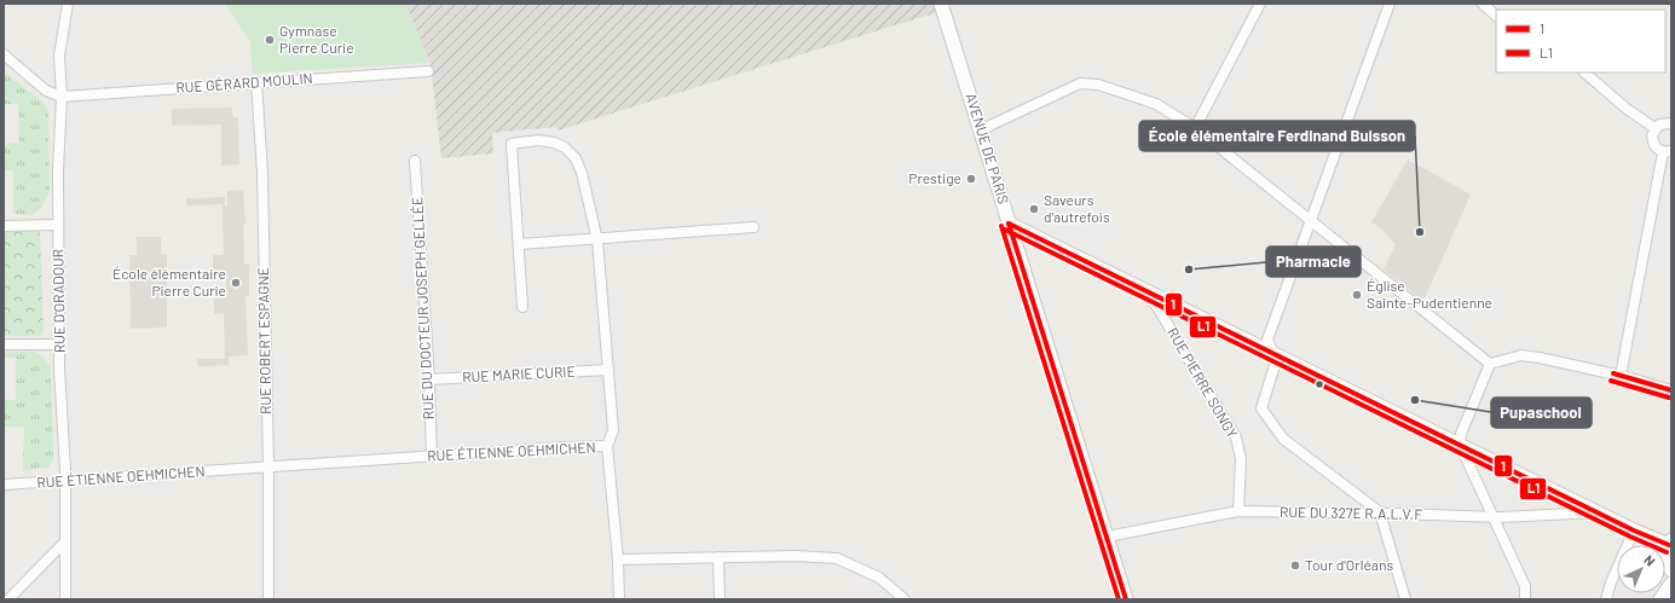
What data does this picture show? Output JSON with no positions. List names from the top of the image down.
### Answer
{
  "streets": {
    "main road": ["AVENUE DE PARIS"],
    "street": [
      "RUE GÉRARD MOULIN",
      "RUE D'ORADOUR",
      "RUE DU DOCTEUR JOSEPH GELLÉE",
      "RUE ROBERT ESPAGNE",
      "RUE MARIE CURIE",
      "RUE PIERRE SONGY",
      "RUE ÉTIENNE OEHMICHEN",
      "RUE DU 327E R.A.L.V.F"
    ]
  },
  "crossings": [
    ["RUE GÉRARD MOULIN", "RUE D'ORADOUR"],
    ["RUE GÉRARD MOULIN", "RUE ROBERT ESPAGNE"],
    ["AVENUE DE PARIS", "RUE DU 327E R.A.L.V.F"],
    ["RUE D'ORADOUR", "RUE ÉTIENNE OEHMICHEN"],
    ["RUE DU DOCTEUR JOSEPH GELLÉE", "RUE MARIE CURIE"],
    ["RUE DU DOCTEUR JOSEPH GELLÉE", "RUE ÉTIENNE OEHMICHEN"],
    ["RUE ROBERT ESPAGNE", "RUE ÉTIENNE OEHMICHEN"],
    ["RUE PIERRE SONGY", "RUE DU 327E R.A.L.V.F"]
  ],
  "places": [
    "Gymnase Pierre Curie",
    "Prestige",
    "Saveurs d'autrefois",
    "École élémentaire Ferdinand Buisson",
    "Pharmacie",
    "École élémentaire Pierre Curie",
    "Église Sainte-Pudentienne",
    "Pupaschool",
    "Tour d'Orléans"
  ],
  "lines": ["transit line 1", "transit line L1"],
  "legend": ["1", "L1"],
  "north": "top right"
}
